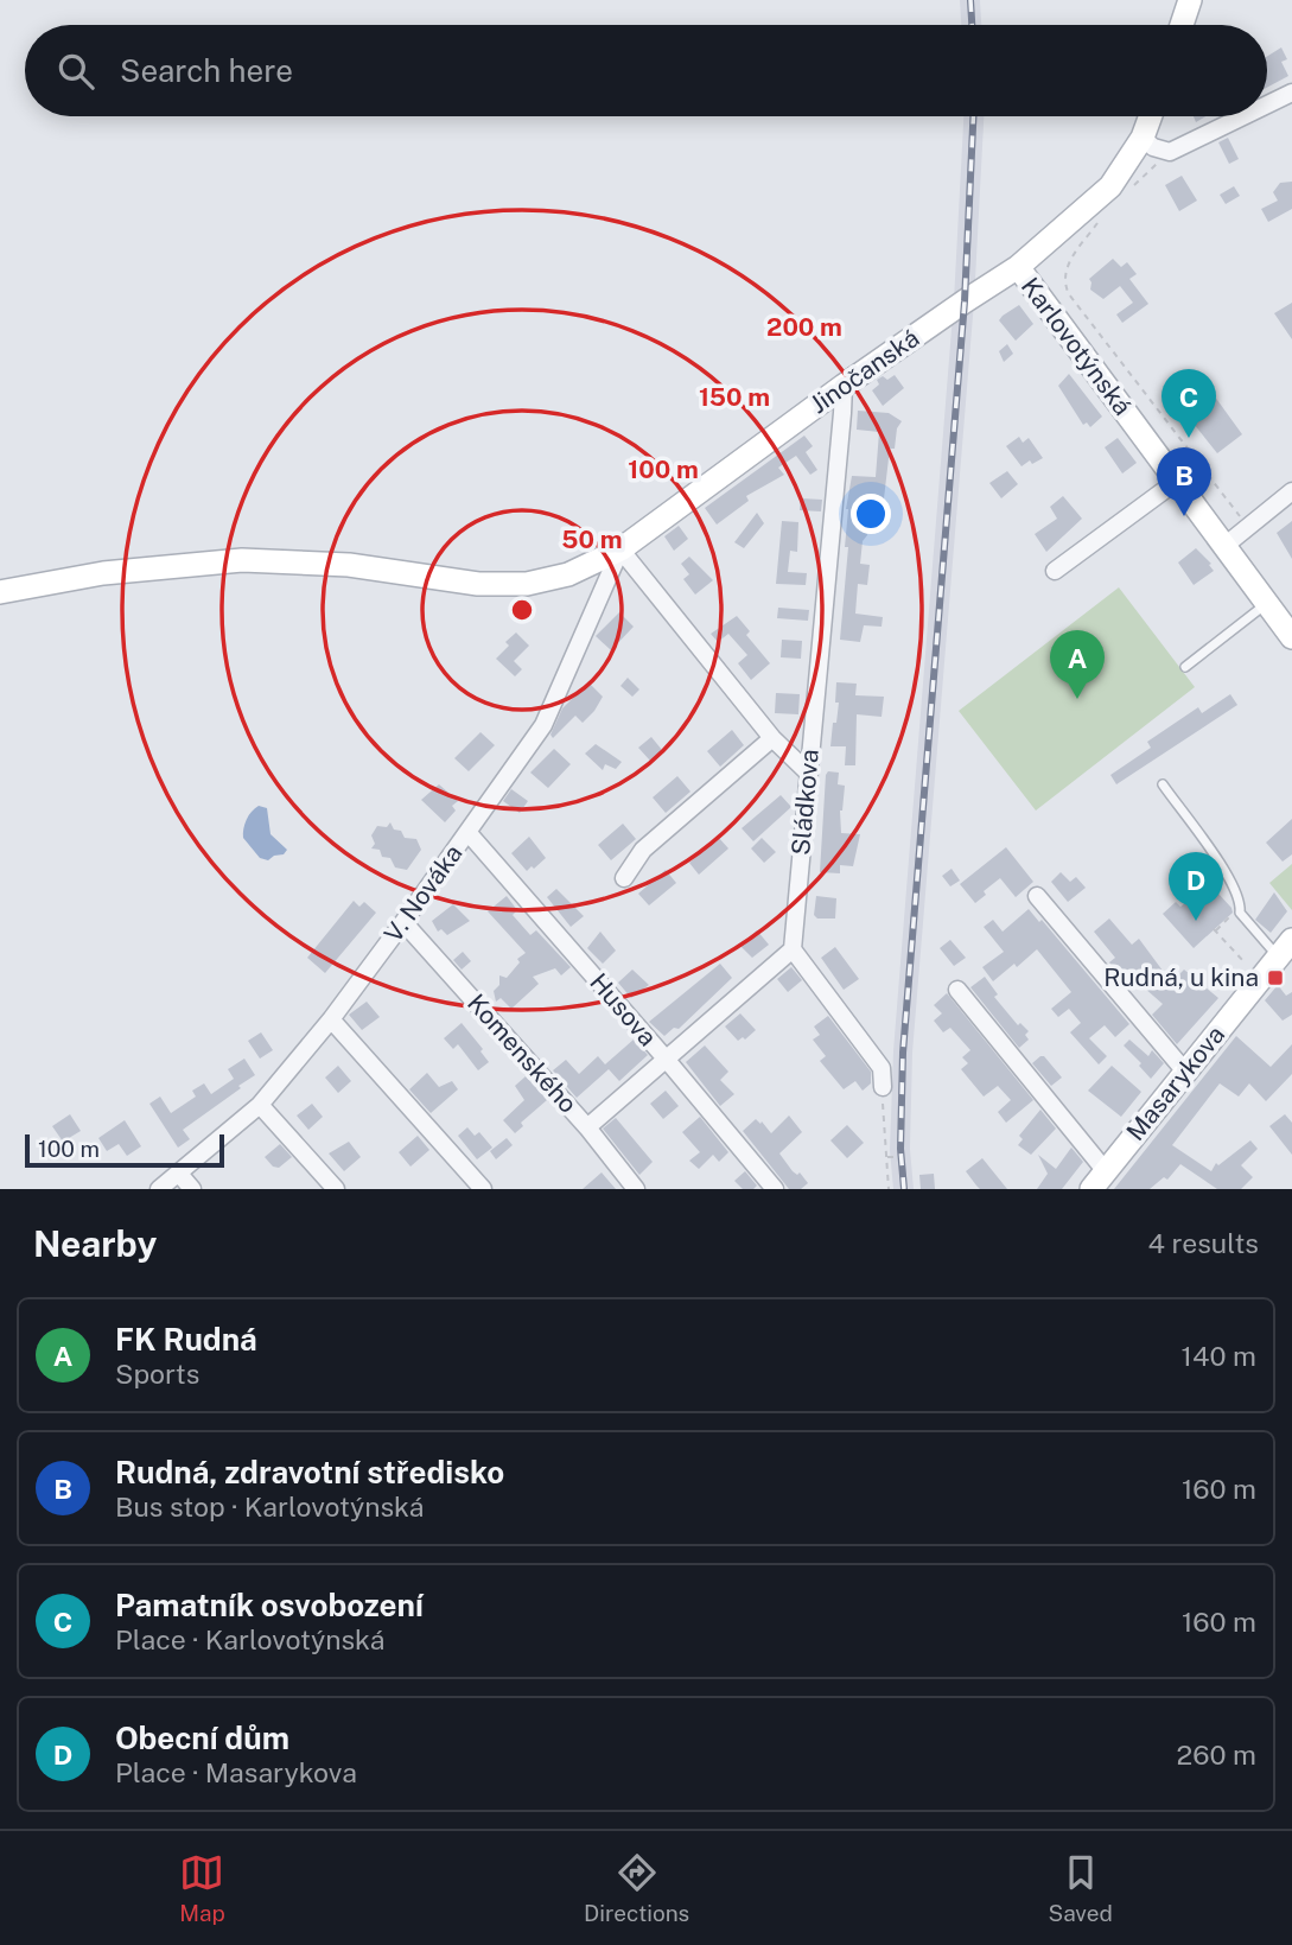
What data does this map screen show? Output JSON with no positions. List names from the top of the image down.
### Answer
{
  "streets": {
    "street": [
      "Karlovotýnská",
      "Jinočanská",
      "Sládkova",
      "V. Nováka",
      "Husova",
      "Komenského",
      "Masarykova"
    ]
  },
  "crossings": [
    ["Karlovotýnská", "Jinočanská"],
    ["Jinočanská", "Sládkova"],
    ["Jinočanská", "V. Nováka"],
    ["V. Nováka", "Husova"],
    ["V. Nováka", "Komenského"]
  ],
  "places": {
    "transit": ["Rudná, u kina"]
  },
  "scale_bar": "100 m",
  "page": {
    "search": "Search here",
    "pins": [
      "C",
      "B",
      "A",
      "D"
    ],
    "scale": "100 m",
    "heading": ["Nearby", "4 results"],
    "list": [
      {
        "mark": "A",
        "name": "FK Rudná",
        "note": "Sports",
        "value": "140 m"
      },
      {
        "mark": "B",
        "name": "Rudná, zdravotní středisko",
        "note": "Bus stop · Karlovotýnská",
        "value": "160 m"
      },
      {
        "mark": "C",
        "name": "Pamatník osvobození",
        "note": "Place · Karlovotýnská",
        "value": "160 m"
      },
      {
        "mark": "D",
        "name": "Obecní dům",
        "note": "Place · Masarykova",
        "value": "260 m"
      }
    ],
    "nav": ["Map", "Directions", "Saved"]
  },
  "rings": [
    "200 m",
    "150 m",
    "100 m",
    "50 m"
  ]
}
